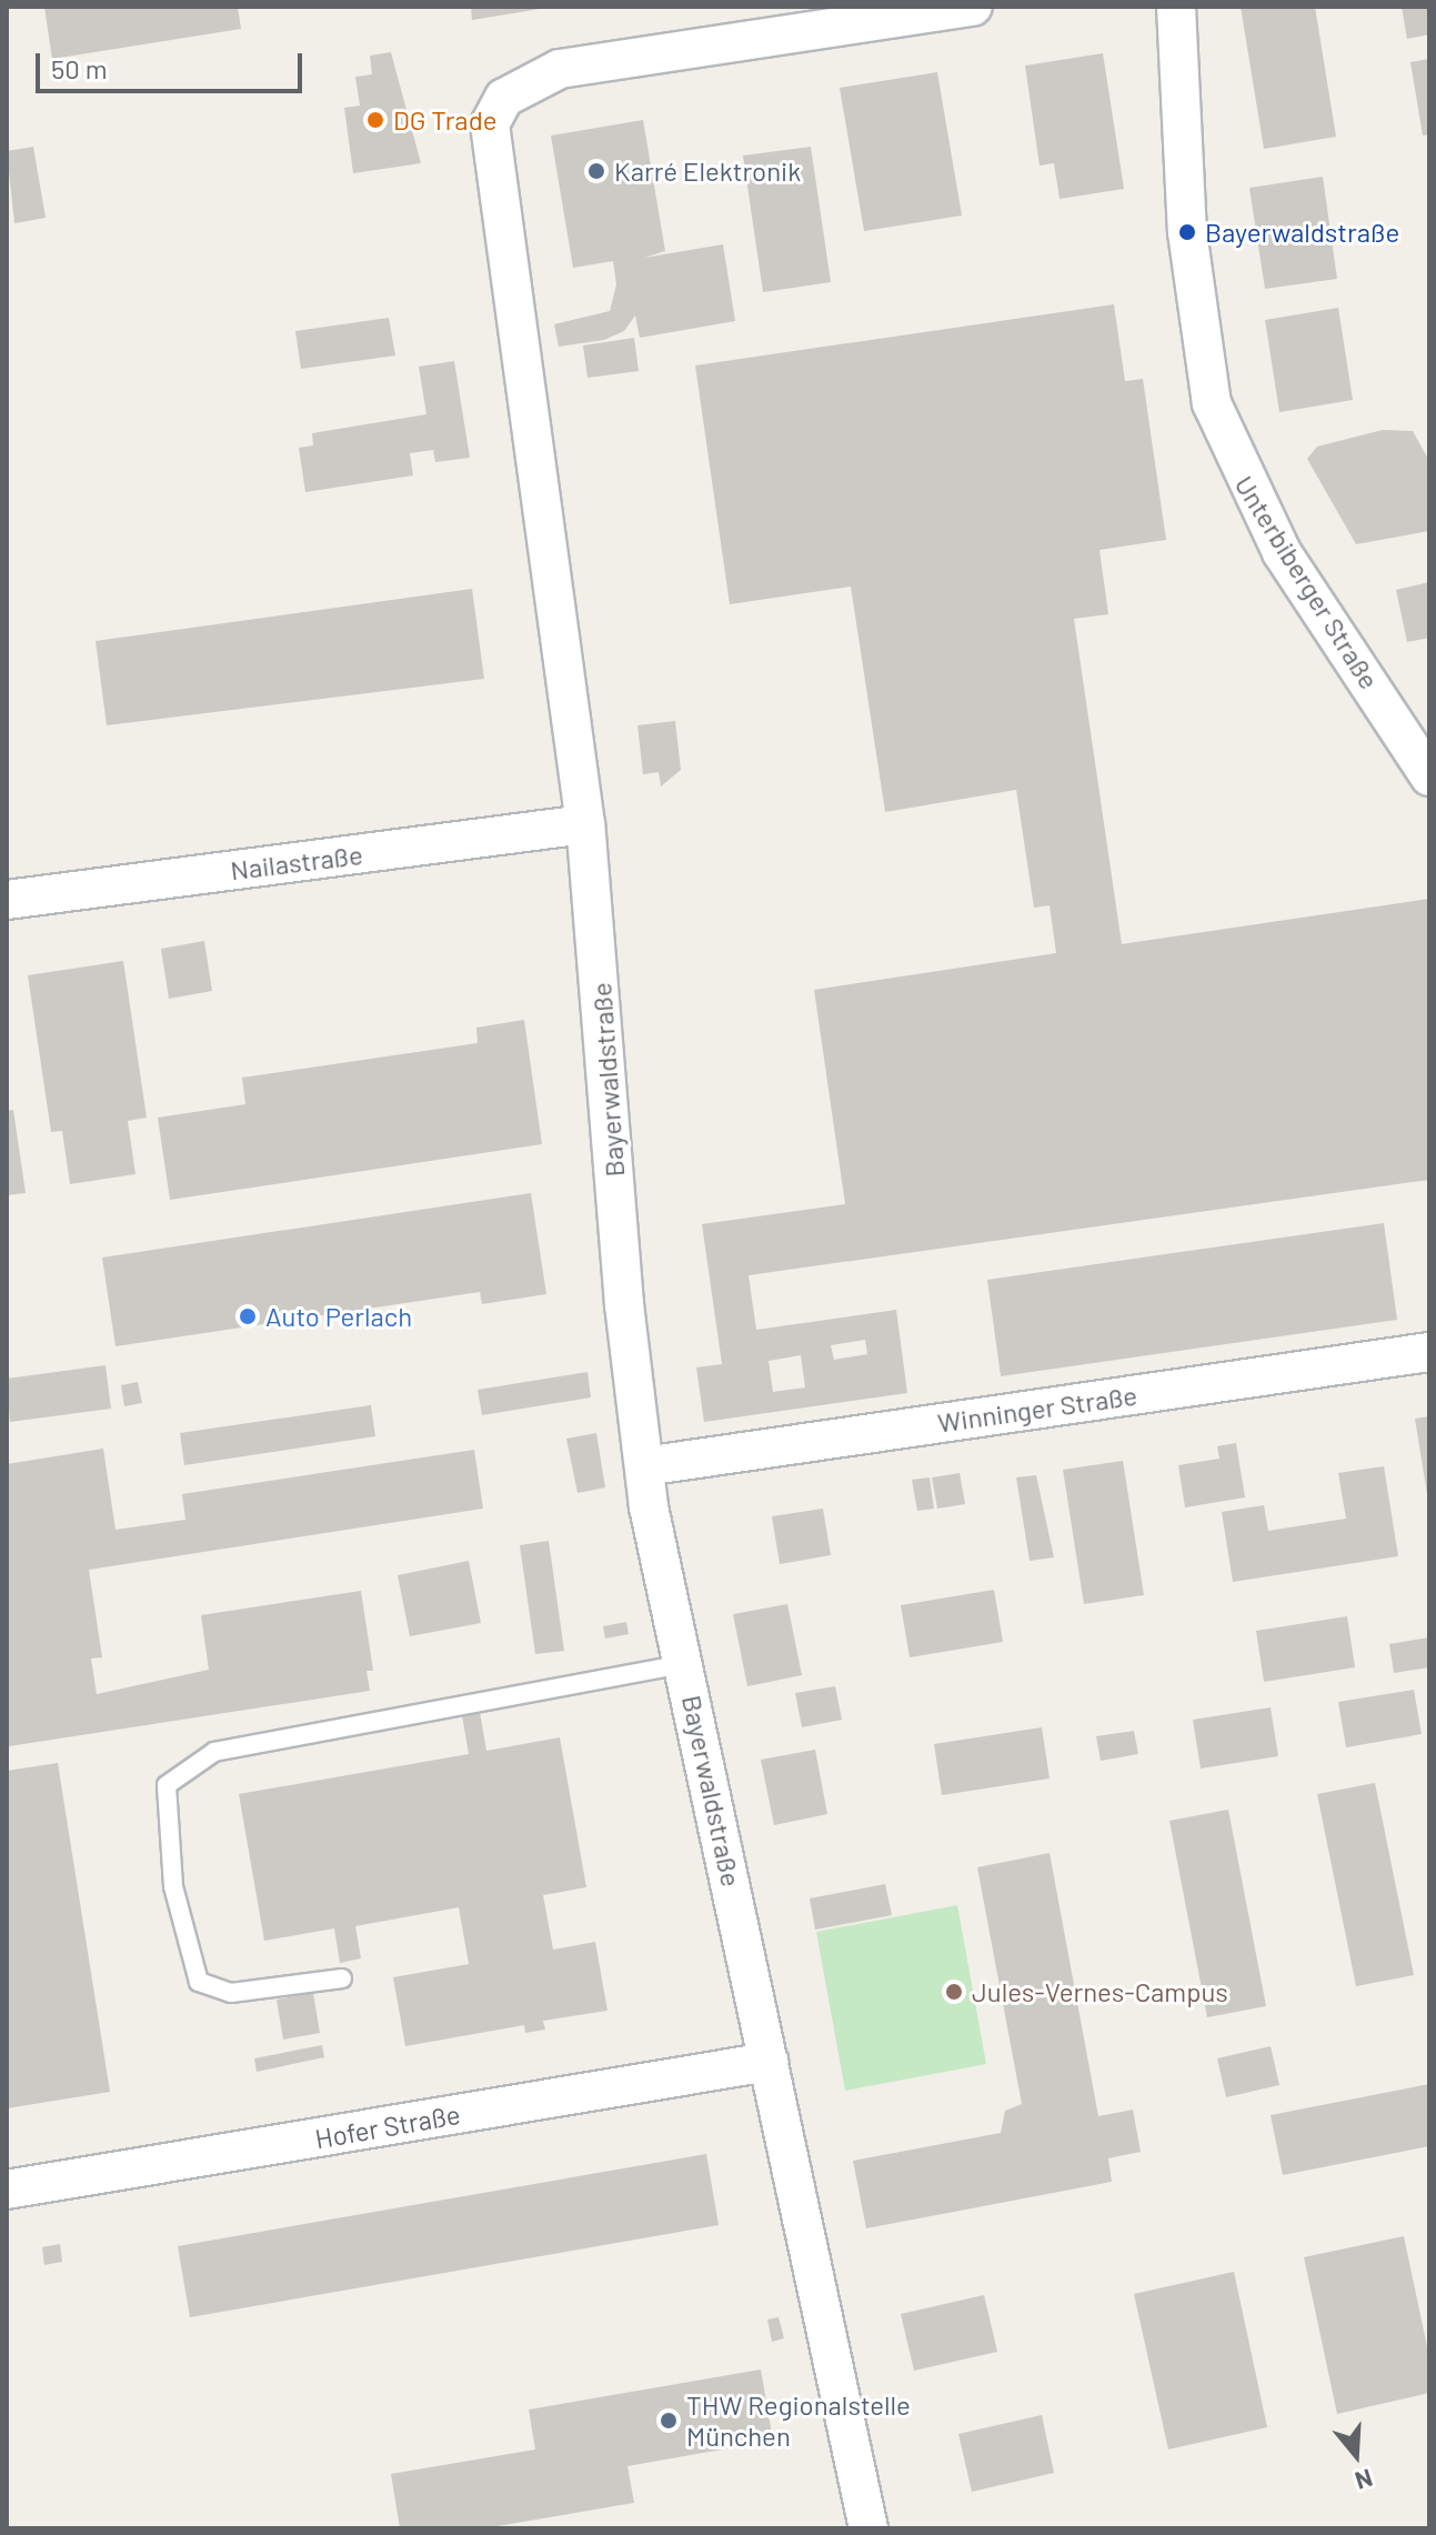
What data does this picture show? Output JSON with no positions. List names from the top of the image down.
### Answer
{
  "streets": {
    "street": [
      "Unterbiberger Straße",
      "Nailastraße",
      "Bayerwaldstraße",
      "Winninger Straße",
      "Hofer Straße"
    ]
  },
  "crossings": [
    ["Nailastraße", "Bayerwaldstraße"],
    ["Bayerwaldstraße", "Winninger Straße"],
    ["Bayerwaldstraße", "Hofer Straße"]
  ],
  "places": [
    "DG Trade",
    "Karré Elektronik",
    "Bayerwaldstraße",
    "Auto Perlach",
    "Jules-Vernes-Campus",
    "THW Regionalstelle München"
  ],
  "scale_bar": "50 m",
  "north": "bottom"
}
